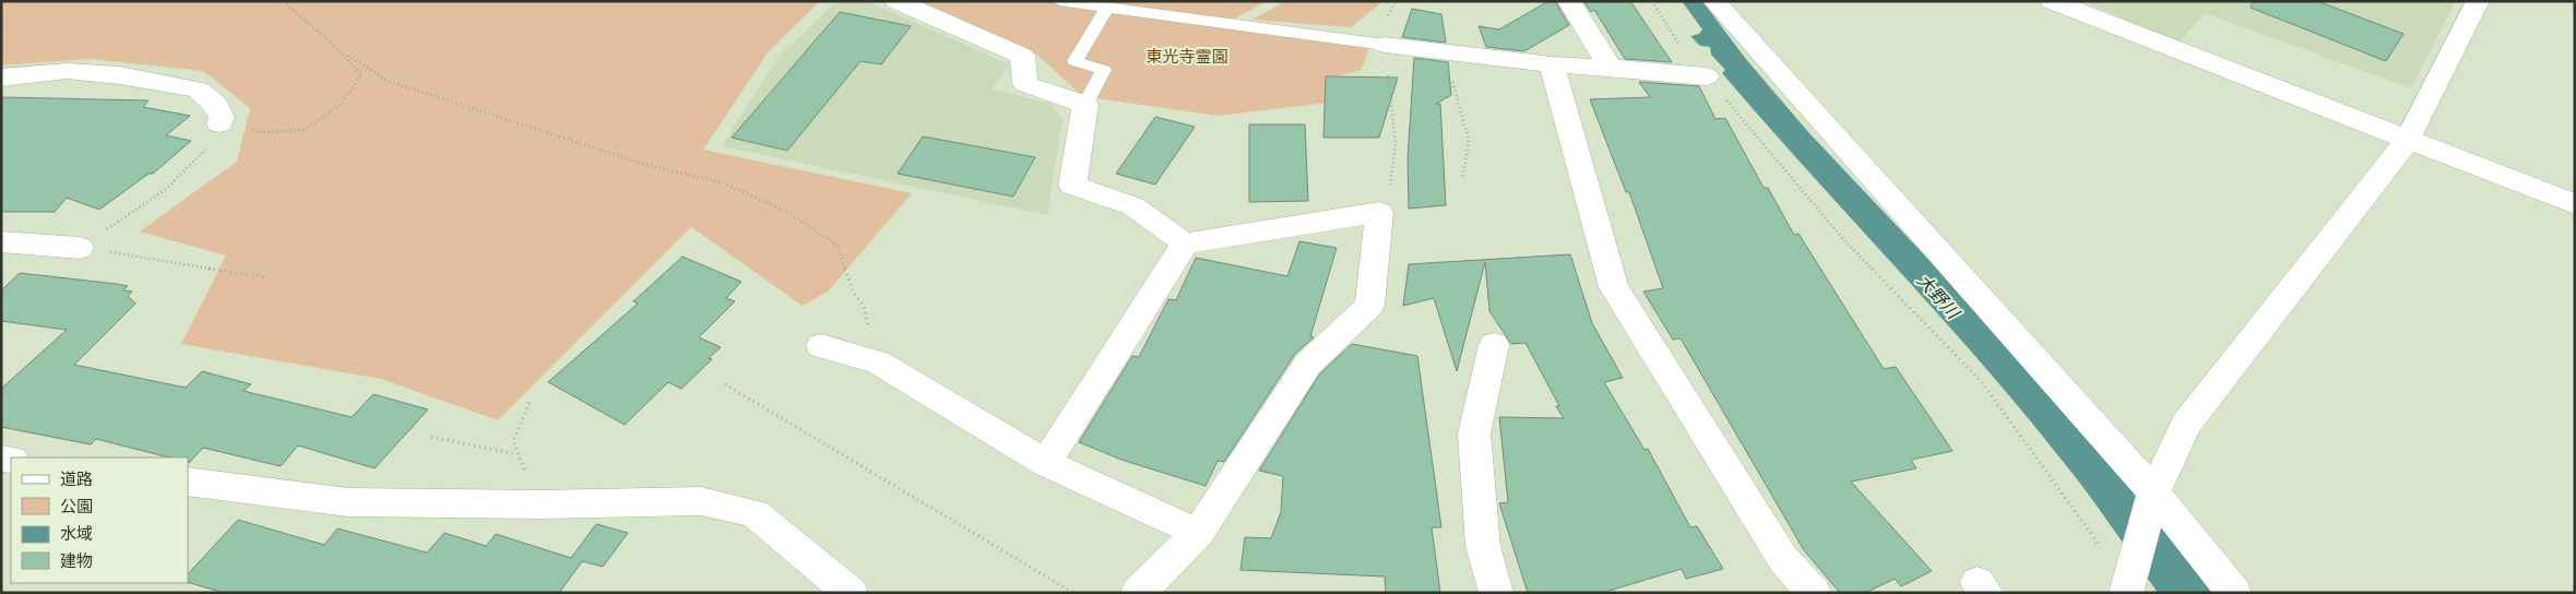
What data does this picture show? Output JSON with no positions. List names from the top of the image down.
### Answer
{
  "water": ["大野川"],
  "parks": ["東光寺霊園"],
  "legend": [
    "道路",
    "公園",
    "水域",
    "建物"
  ]
}
